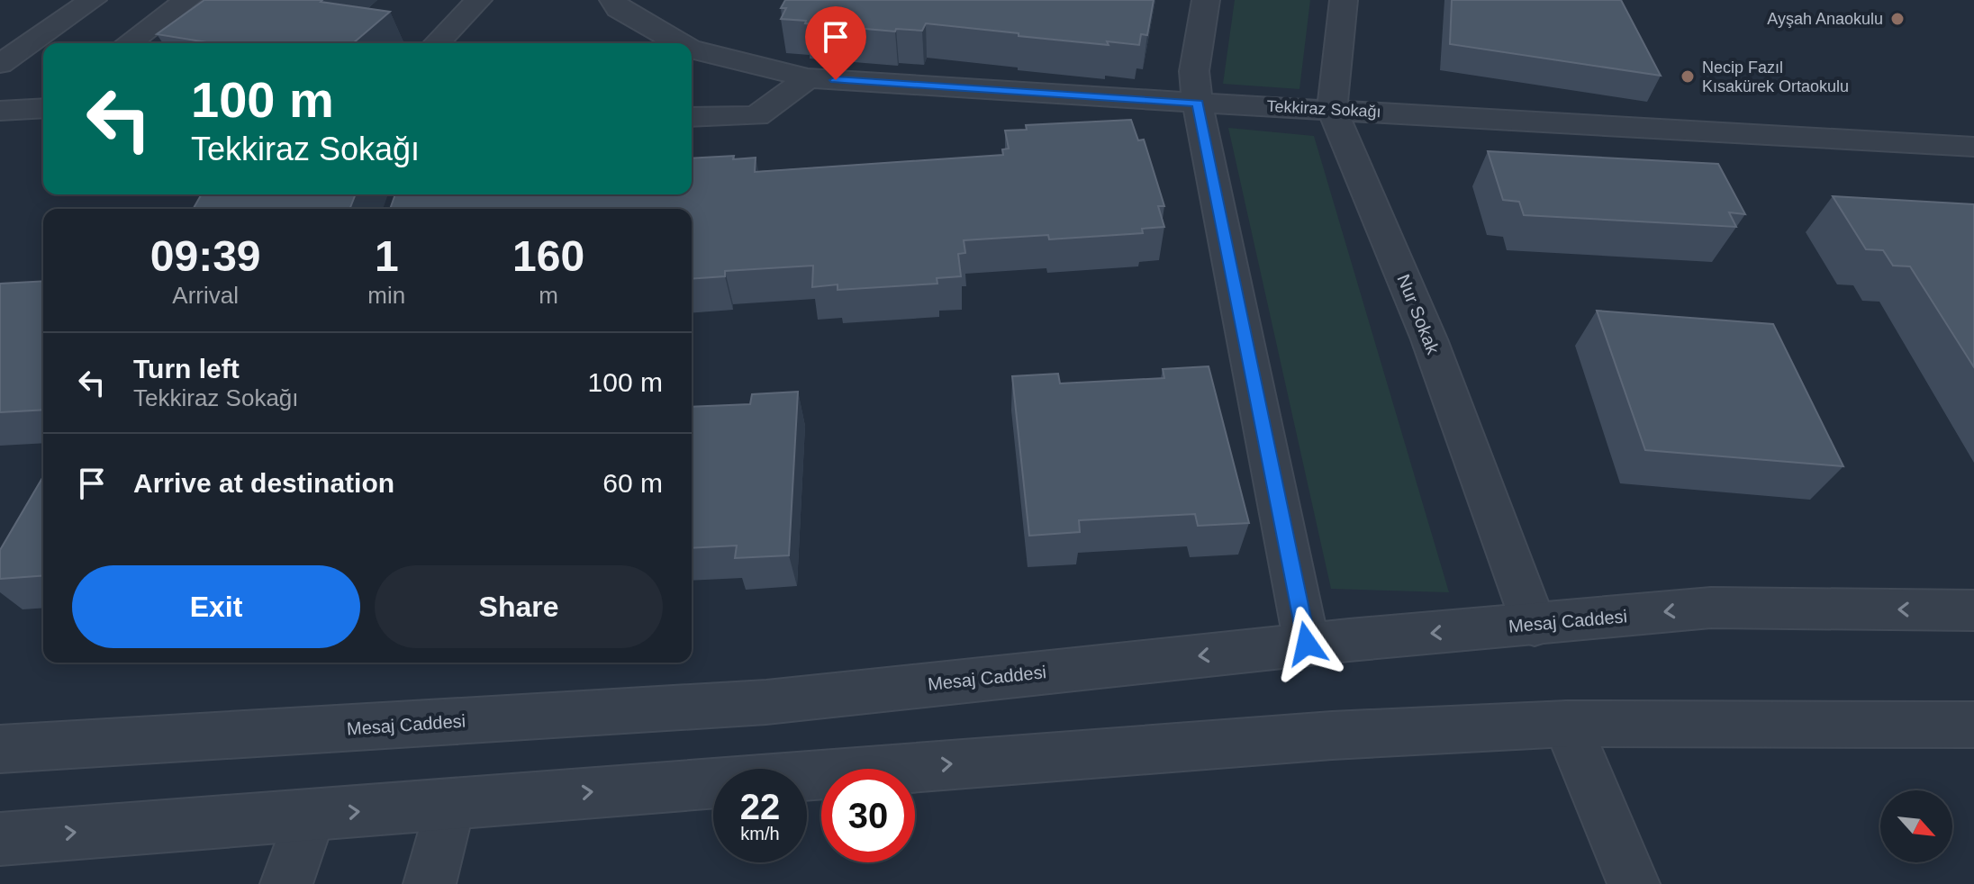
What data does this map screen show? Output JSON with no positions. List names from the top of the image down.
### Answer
{
  "streets": {
    "street": ["Tekkiraz Sokağı", "Nur Sokak", "Mesaj Caddesi"]
  },
  "crossings": [
    ["Tekkiraz Sokağı", "Nur Sokak"],
    ["Nur Sokak", "Mesaj Caddesi"]
  ],
  "places": ["Ayşah Anaokulu", "Necip Fazıl Kısakürek Ortaokulu"],
  "north": "bottom right",
  "page": {
    "turn": ["100 m", "Tekkiraz Sokağı"],
    "eta": [
      "09:39",
      "Arrival",
      "1",
      "min",
      "160",
      "m"
    ],
    "list": [
      {
        "name": "Turn left",
        "note": "Tekkiraz Sokağı",
        "value": "100 m"
      },
      {
        "name": "Arrive at destination",
        "value": "60 m"
      }
    ],
    "buttons": ["Exit", "Share"],
    "speed": "22 km/h",
    "limit": "30"
  }
}
